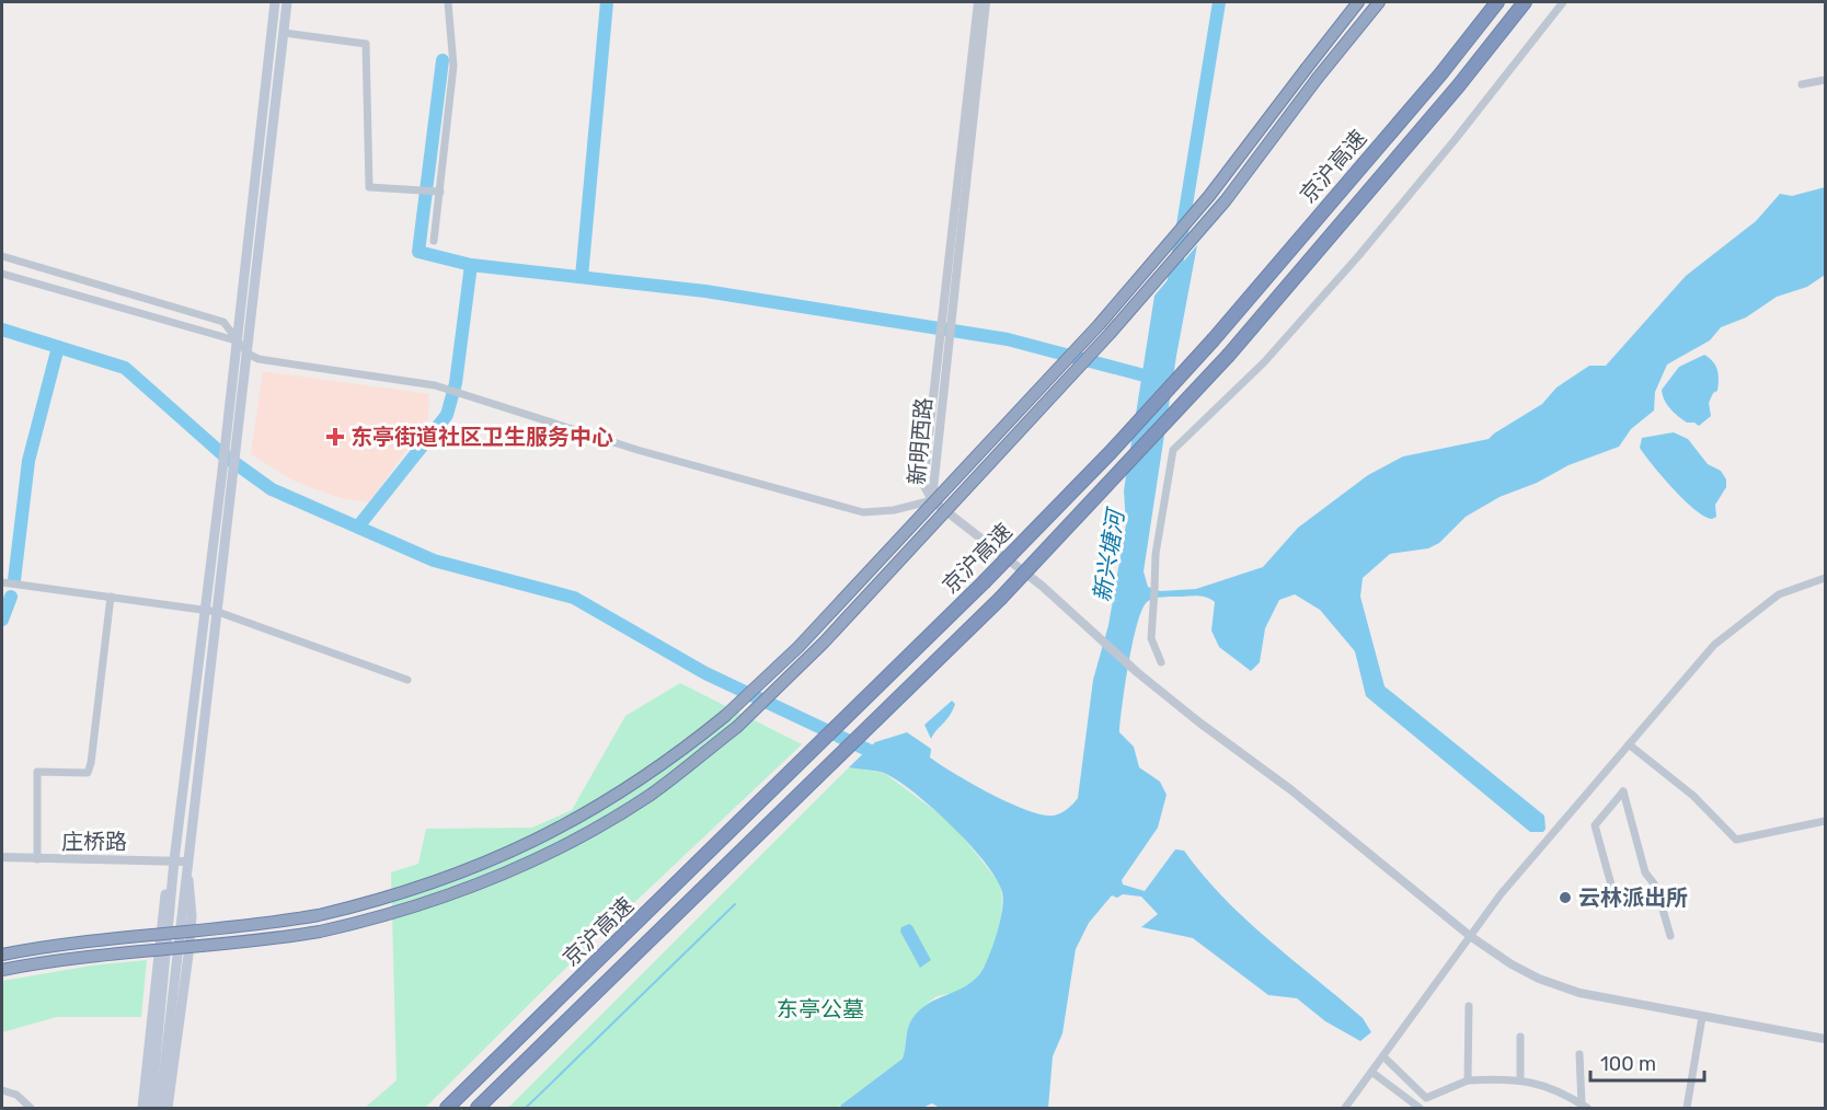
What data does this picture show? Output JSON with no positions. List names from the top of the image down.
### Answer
{
  "streets": {
    "highway": ["京沪高速"],
    "street": ["新明西路", "庄桥路"]
  },
  "water": ["新兴塘河"],
  "parks": ["东亭公墓"],
  "places": {
    "health": ["东亭街道社区卫生服务中心"],
    "other": ["云林派出所"]
  },
  "scale_bar": "100 m"
}
